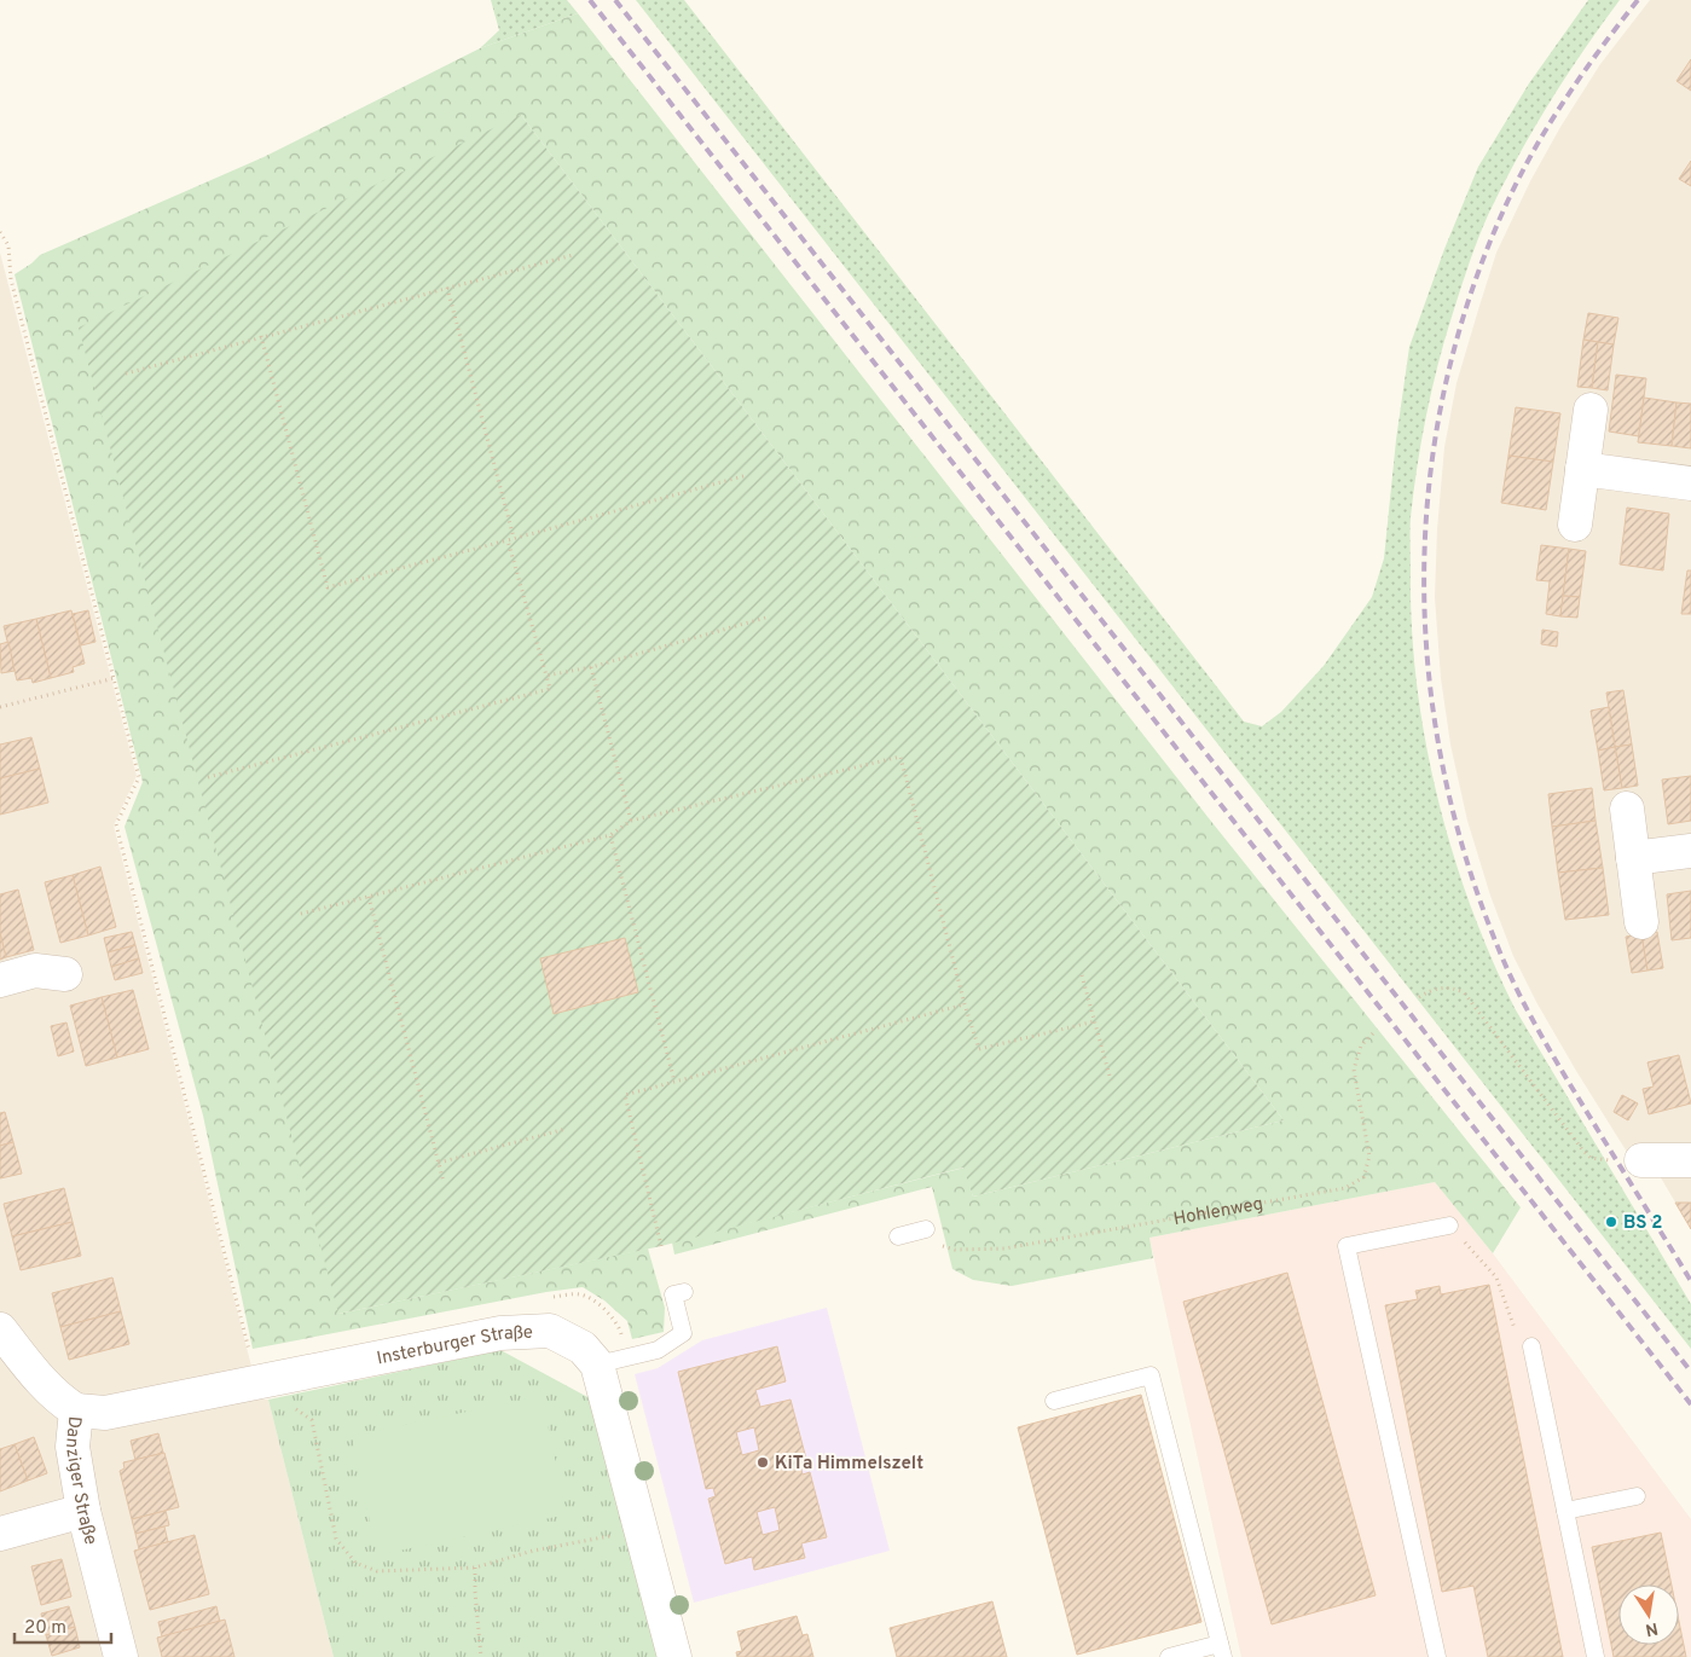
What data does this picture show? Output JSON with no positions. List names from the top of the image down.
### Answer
{
  "streets": {
    "street": ["Insterburger Straße", "Danziger Straße"],
    "path": ["Hohlenweg"]
  },
  "crossings": [
    ["Insterburger Straße", "Danziger Straße"]
  ],
  "places": ["BS 2", "KiTa Himmelszelt"],
  "scale_bar": "20 m",
  "north": "bottom"
}
